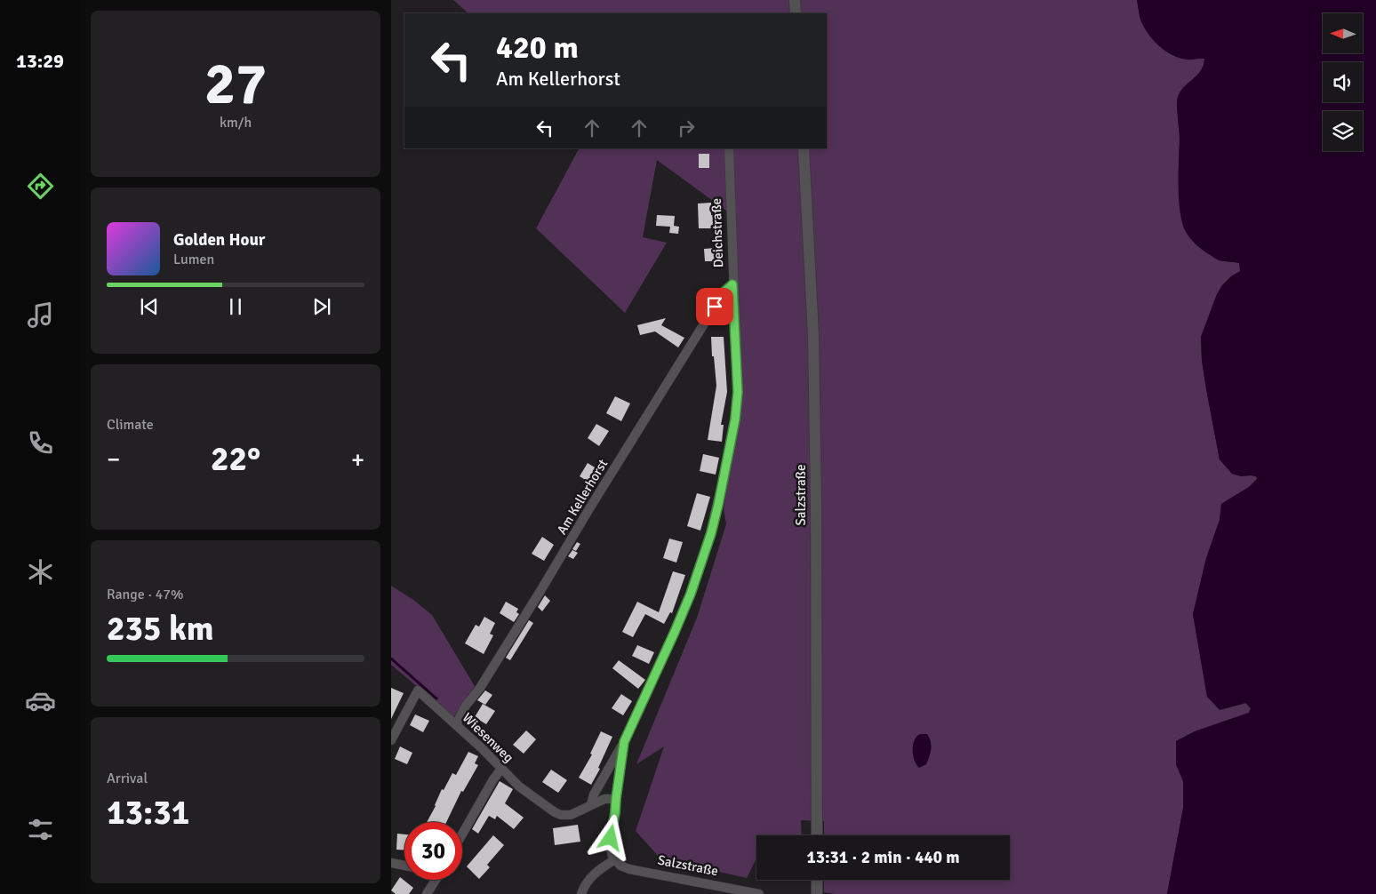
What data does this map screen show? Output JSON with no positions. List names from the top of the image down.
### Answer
{
  "streets": {
    "street": [
      "Deichstraße",
      "Salzstraße",
      "Am Kellerhorst",
      "Wiesenweg"
    ]
  },
  "crossings": [
    ["Deichstraße", "Salzstraße"],
    ["Deichstraße", "Am Kellerhorst"],
    ["Deichstraße", "Wiesenweg"],
    ["Am Kellerhorst", "Wiesenweg"]
  ],
  "north": "left",
  "page": {
    "tabs": "13:29",
    "tile": [
      ["27", "km/h"],
      "Climate",
      ["Range · 47%", "235 km"],
      ["Arrival", "13:31"]
    ],
    "turn": ["420 m", "Am Kellerhorst"],
    "song": ["Golden Hour", "Lumen"],
    "heat": ["−", "22°", "+"],
    "limit": "30",
    "trip": "13:31 · 2 min · 440 m"
  }
}
